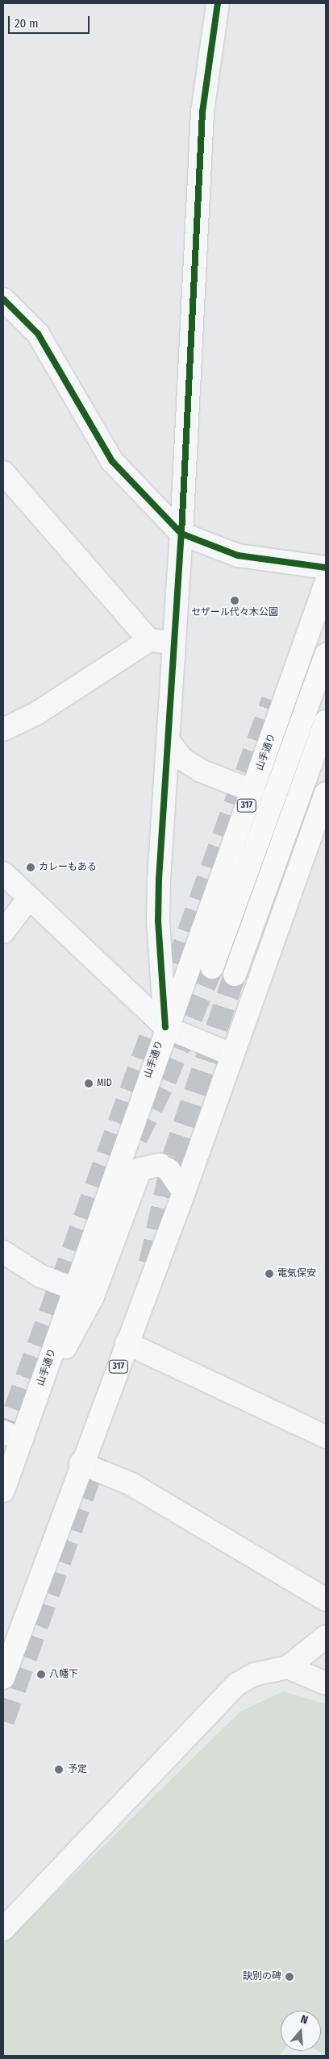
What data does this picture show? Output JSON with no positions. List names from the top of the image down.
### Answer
{
  "streets": {
    "main road": ["山手通り", "317"]
  },
  "places": [
    "セザール代々木公園",
    "カレーもある",
    "MID",
    "電気保安",
    "八幡下",
    "予定",
    "訣別の碑"
  ],
  "scale_bar": "20 m",
  "north": "top"
}
